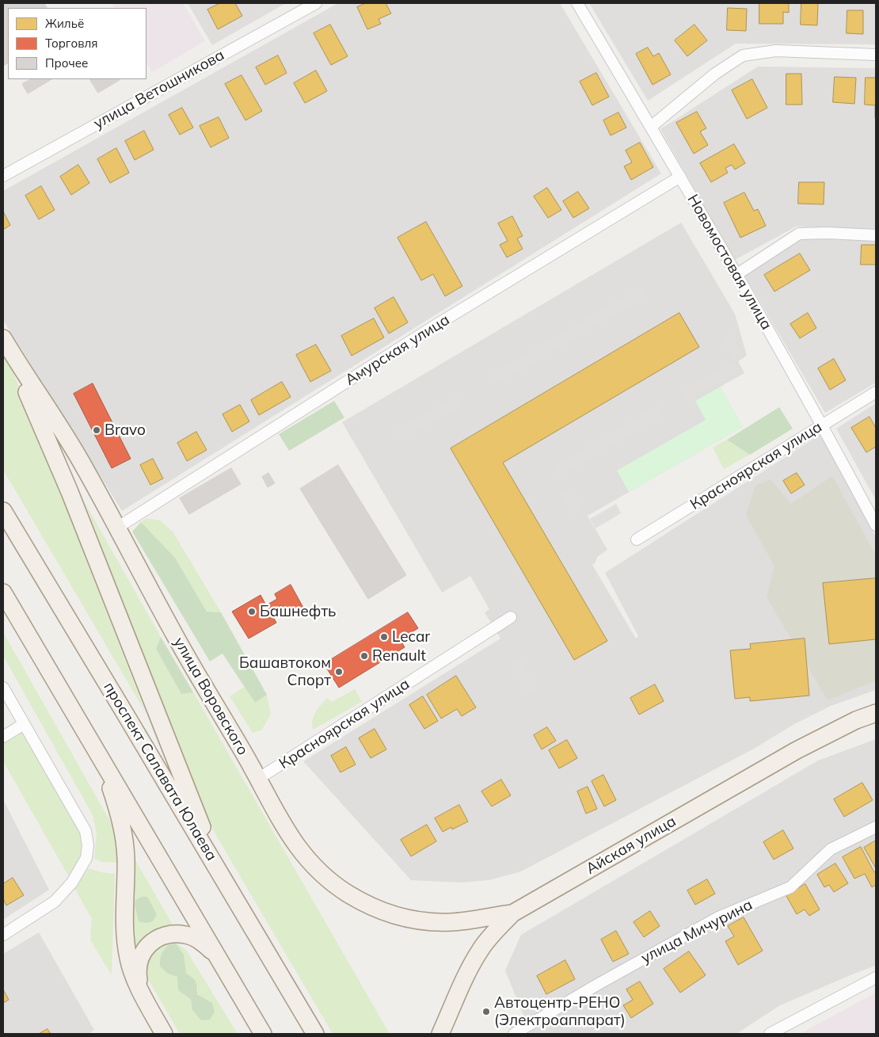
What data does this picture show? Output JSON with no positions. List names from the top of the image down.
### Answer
{
  "streets": {
    "main road": ["улица Воровского", "проспект Салавата Юлаева", "Айская улица"],
    "street": [
      "улица Ветошникова",
      "Новомостовая улица",
      "Амурская улица",
      "Красноярская улица",
      "улица Мичурина"
    ]
  },
  "crossings": [
    ["Новомостовая улица", "Амурская улица"],
    ["Новомостовая улица", "Красноярская улица"],
    ["Амурская улица", "улица Воровского"],
    ["Красноярская улица", "улица Воровского"],
    ["улица Воровского", "Айская улица"]
  ],
  "places": [
    "Bravo",
    "Башнефть",
    "Lecar",
    "Renault",
    "Башавтоком Спорт",
    "Автоцентр-РЕНО (Электроаппарат)"
  ],
  "legend": ["Жильё", "Торговля", "Прочее"]
}
